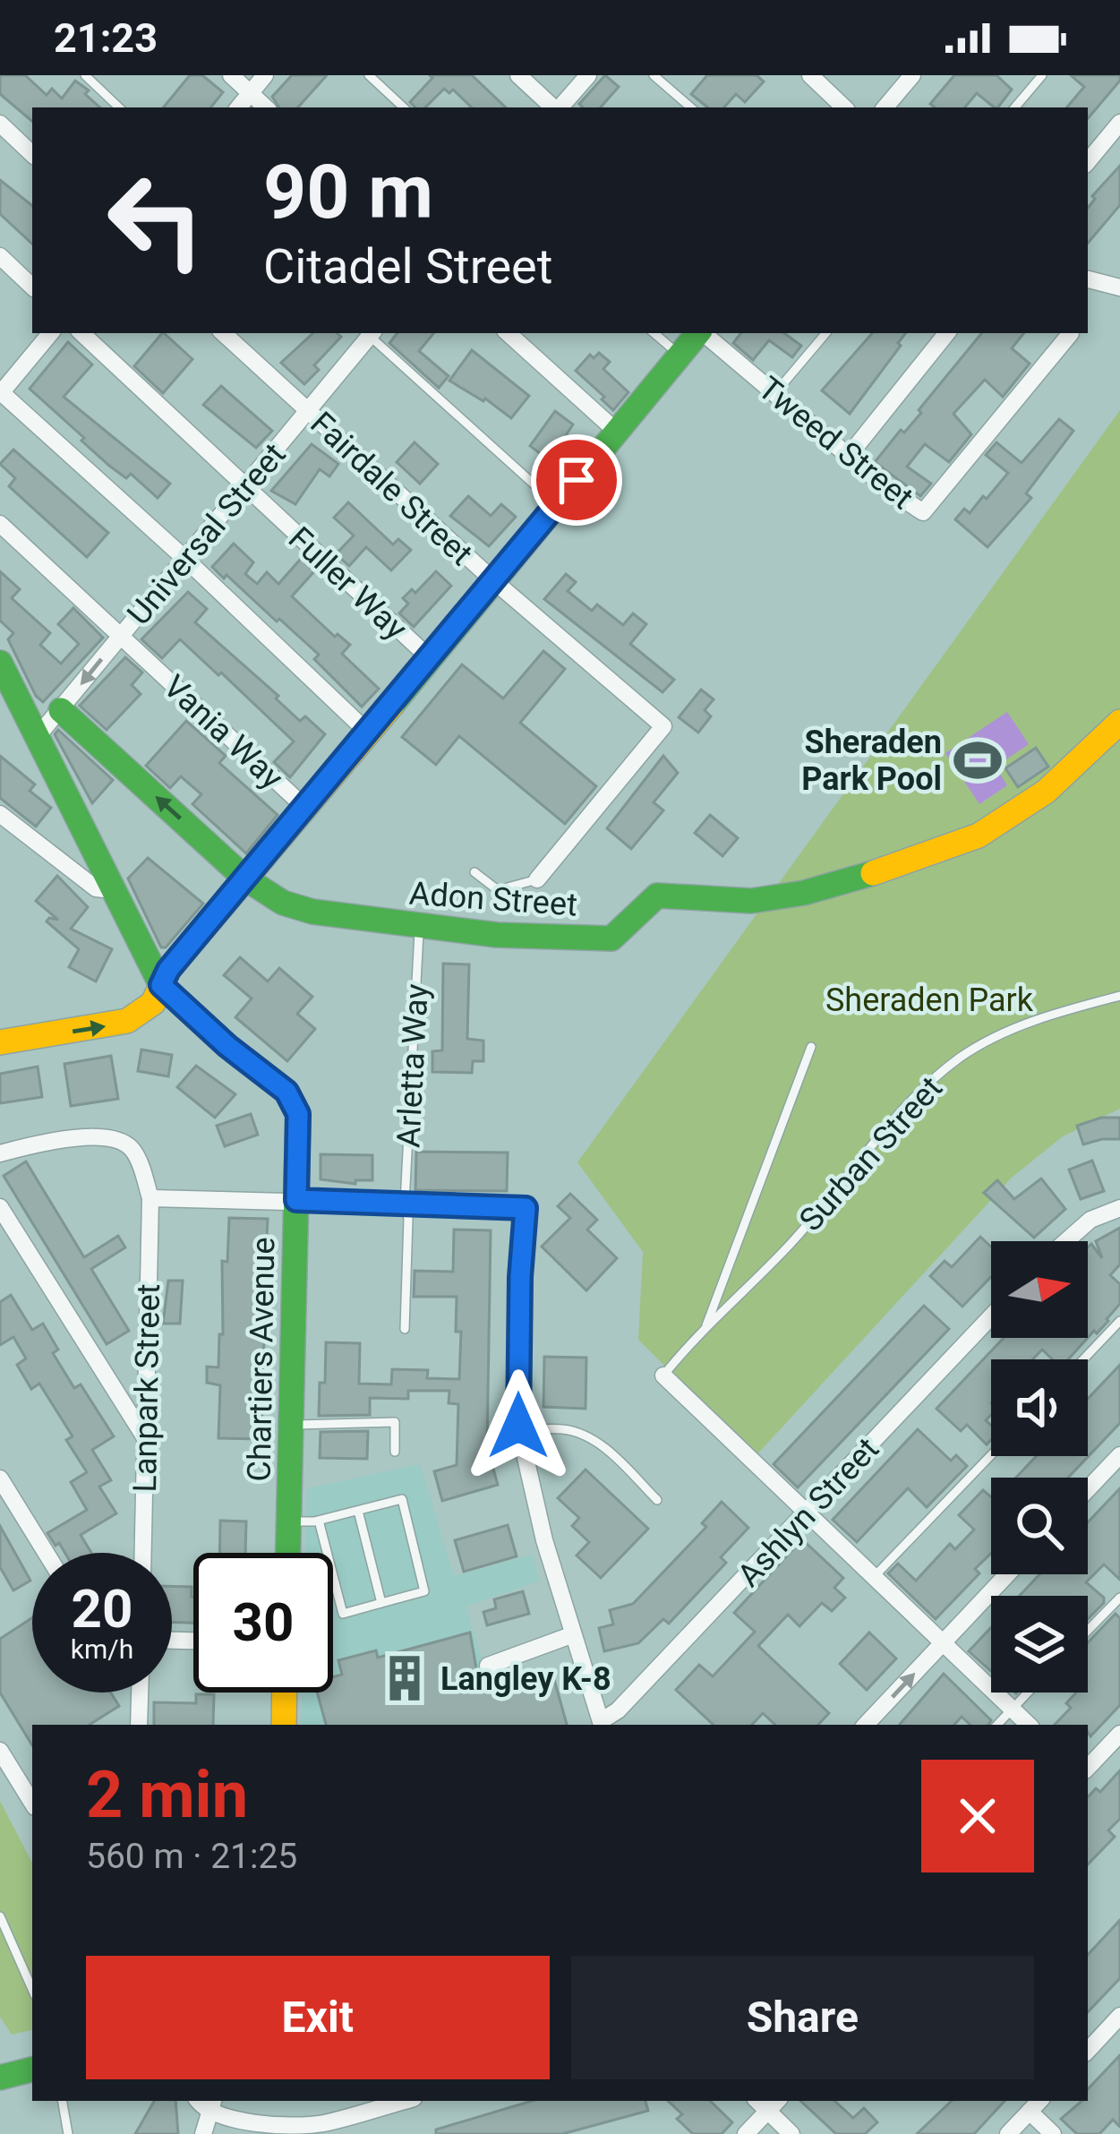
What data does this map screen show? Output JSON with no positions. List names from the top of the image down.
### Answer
{
  "streets": {
    "street": [
      "Tweed Street",
      "Fairdale Street",
      "Universal Street",
      "Fuller Way",
      "Vania Way",
      "Adon Street",
      "Chartiers Avenue",
      "Lanpark Street",
      "Ashlyn Street"
    ],
    "lane": ["Arletta Way", "Surban Street"]
  },
  "crossings": [
    ["Fairdale Street", "Universal Street"],
    ["Universal Street", "Fuller Way"],
    ["Universal Street", "Vania Way"],
    ["Universal Street", "Adon Street"],
    ["Universal Street", "Chartiers Avenue"],
    ["Adon Street", "Arletta Way"]
  ],
  "parks": ["Sheraden Park"],
  "places": {
    "sports": ["Sheraden Park Pool"],
    "building": ["Langley K-8"]
  },
  "north": "right",
  "page": {
    "status": "21:23",
    "turn": ["90 m", "Citadel Street"],
    "speed": "20 km/h",
    "limit": "30",
    "heading": ["2 min", "560 m · 21:25"],
    "buttons": ["Exit", "Share"]
  }
}
